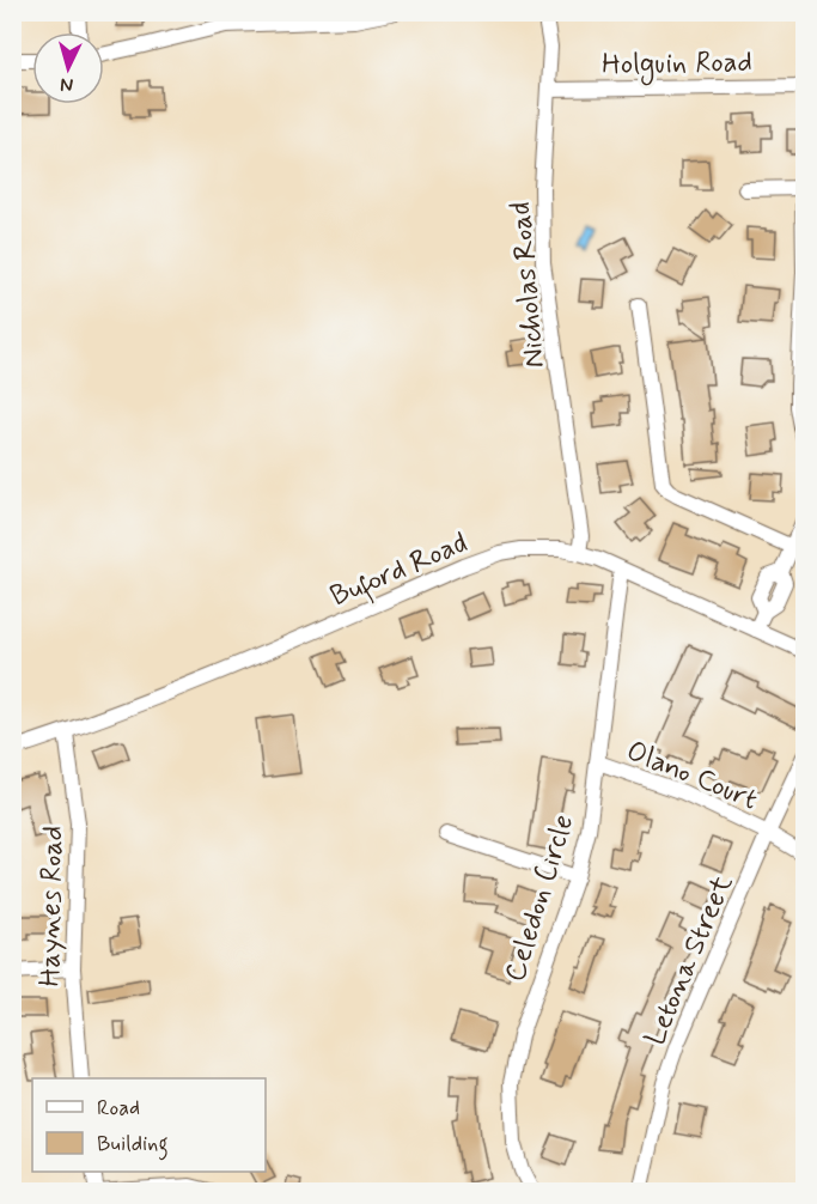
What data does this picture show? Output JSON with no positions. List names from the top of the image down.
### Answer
{
  "streets": {
    "street": [
      "Holguin Road",
      "Nicholas Road",
      "Buford Road",
      "Olano Court",
      "Celedon Circle",
      "Haynes Road",
      "Letona Street"
    ]
  },
  "crossings": [
    ["Holguin Road", "Nicholas Road"],
    ["Nicholas Road", "Buford Road"],
    ["Buford Road", "Celedon Circle"],
    ["Buford Road", "Haynes Road"],
    ["Olano Court", "Celedon Circle"],
    ["Olano Court", "Letona Street"]
  ],
  "legend": ["Road", "Building"],
  "north": "bottom"
}
